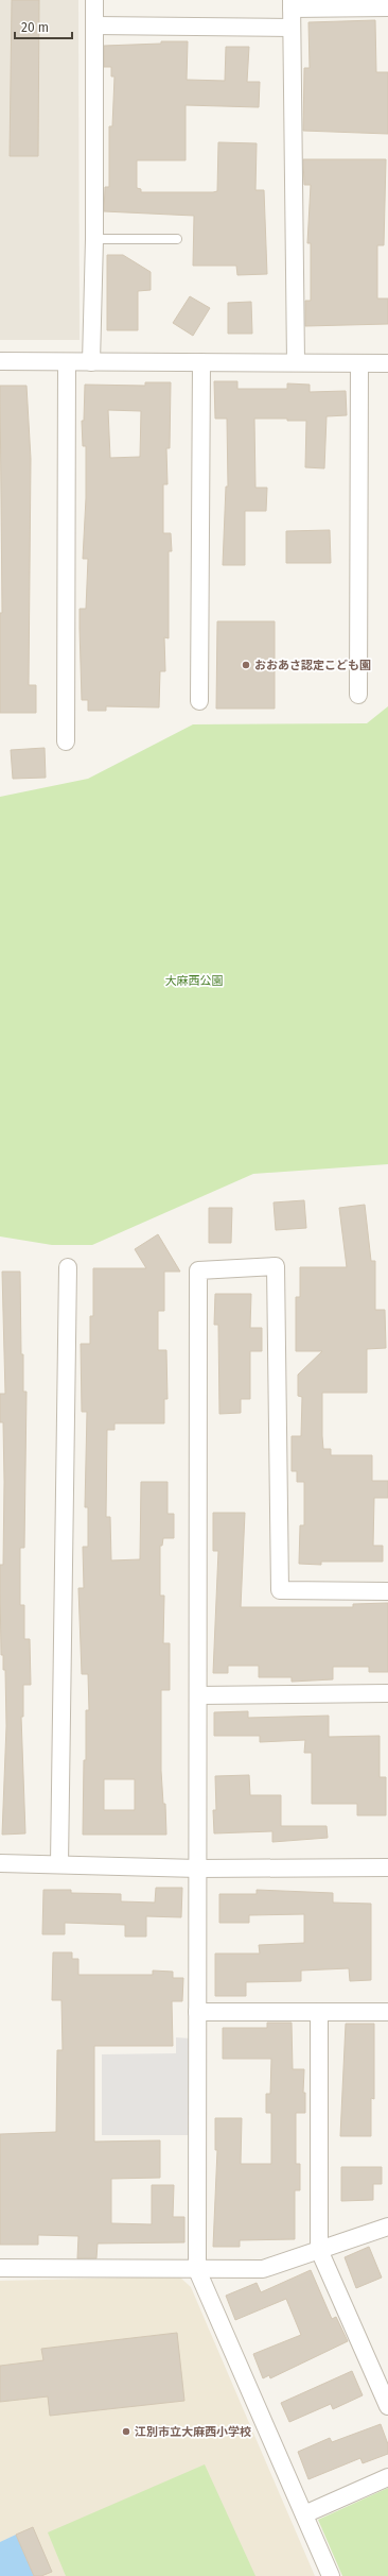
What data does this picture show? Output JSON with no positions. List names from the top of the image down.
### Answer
{
  "parks": ["大麻西公園"],
  "places": ["おおあさ認定こども園", "江別市立大麻西小学校"],
  "scale_bar": "20 m"
}
